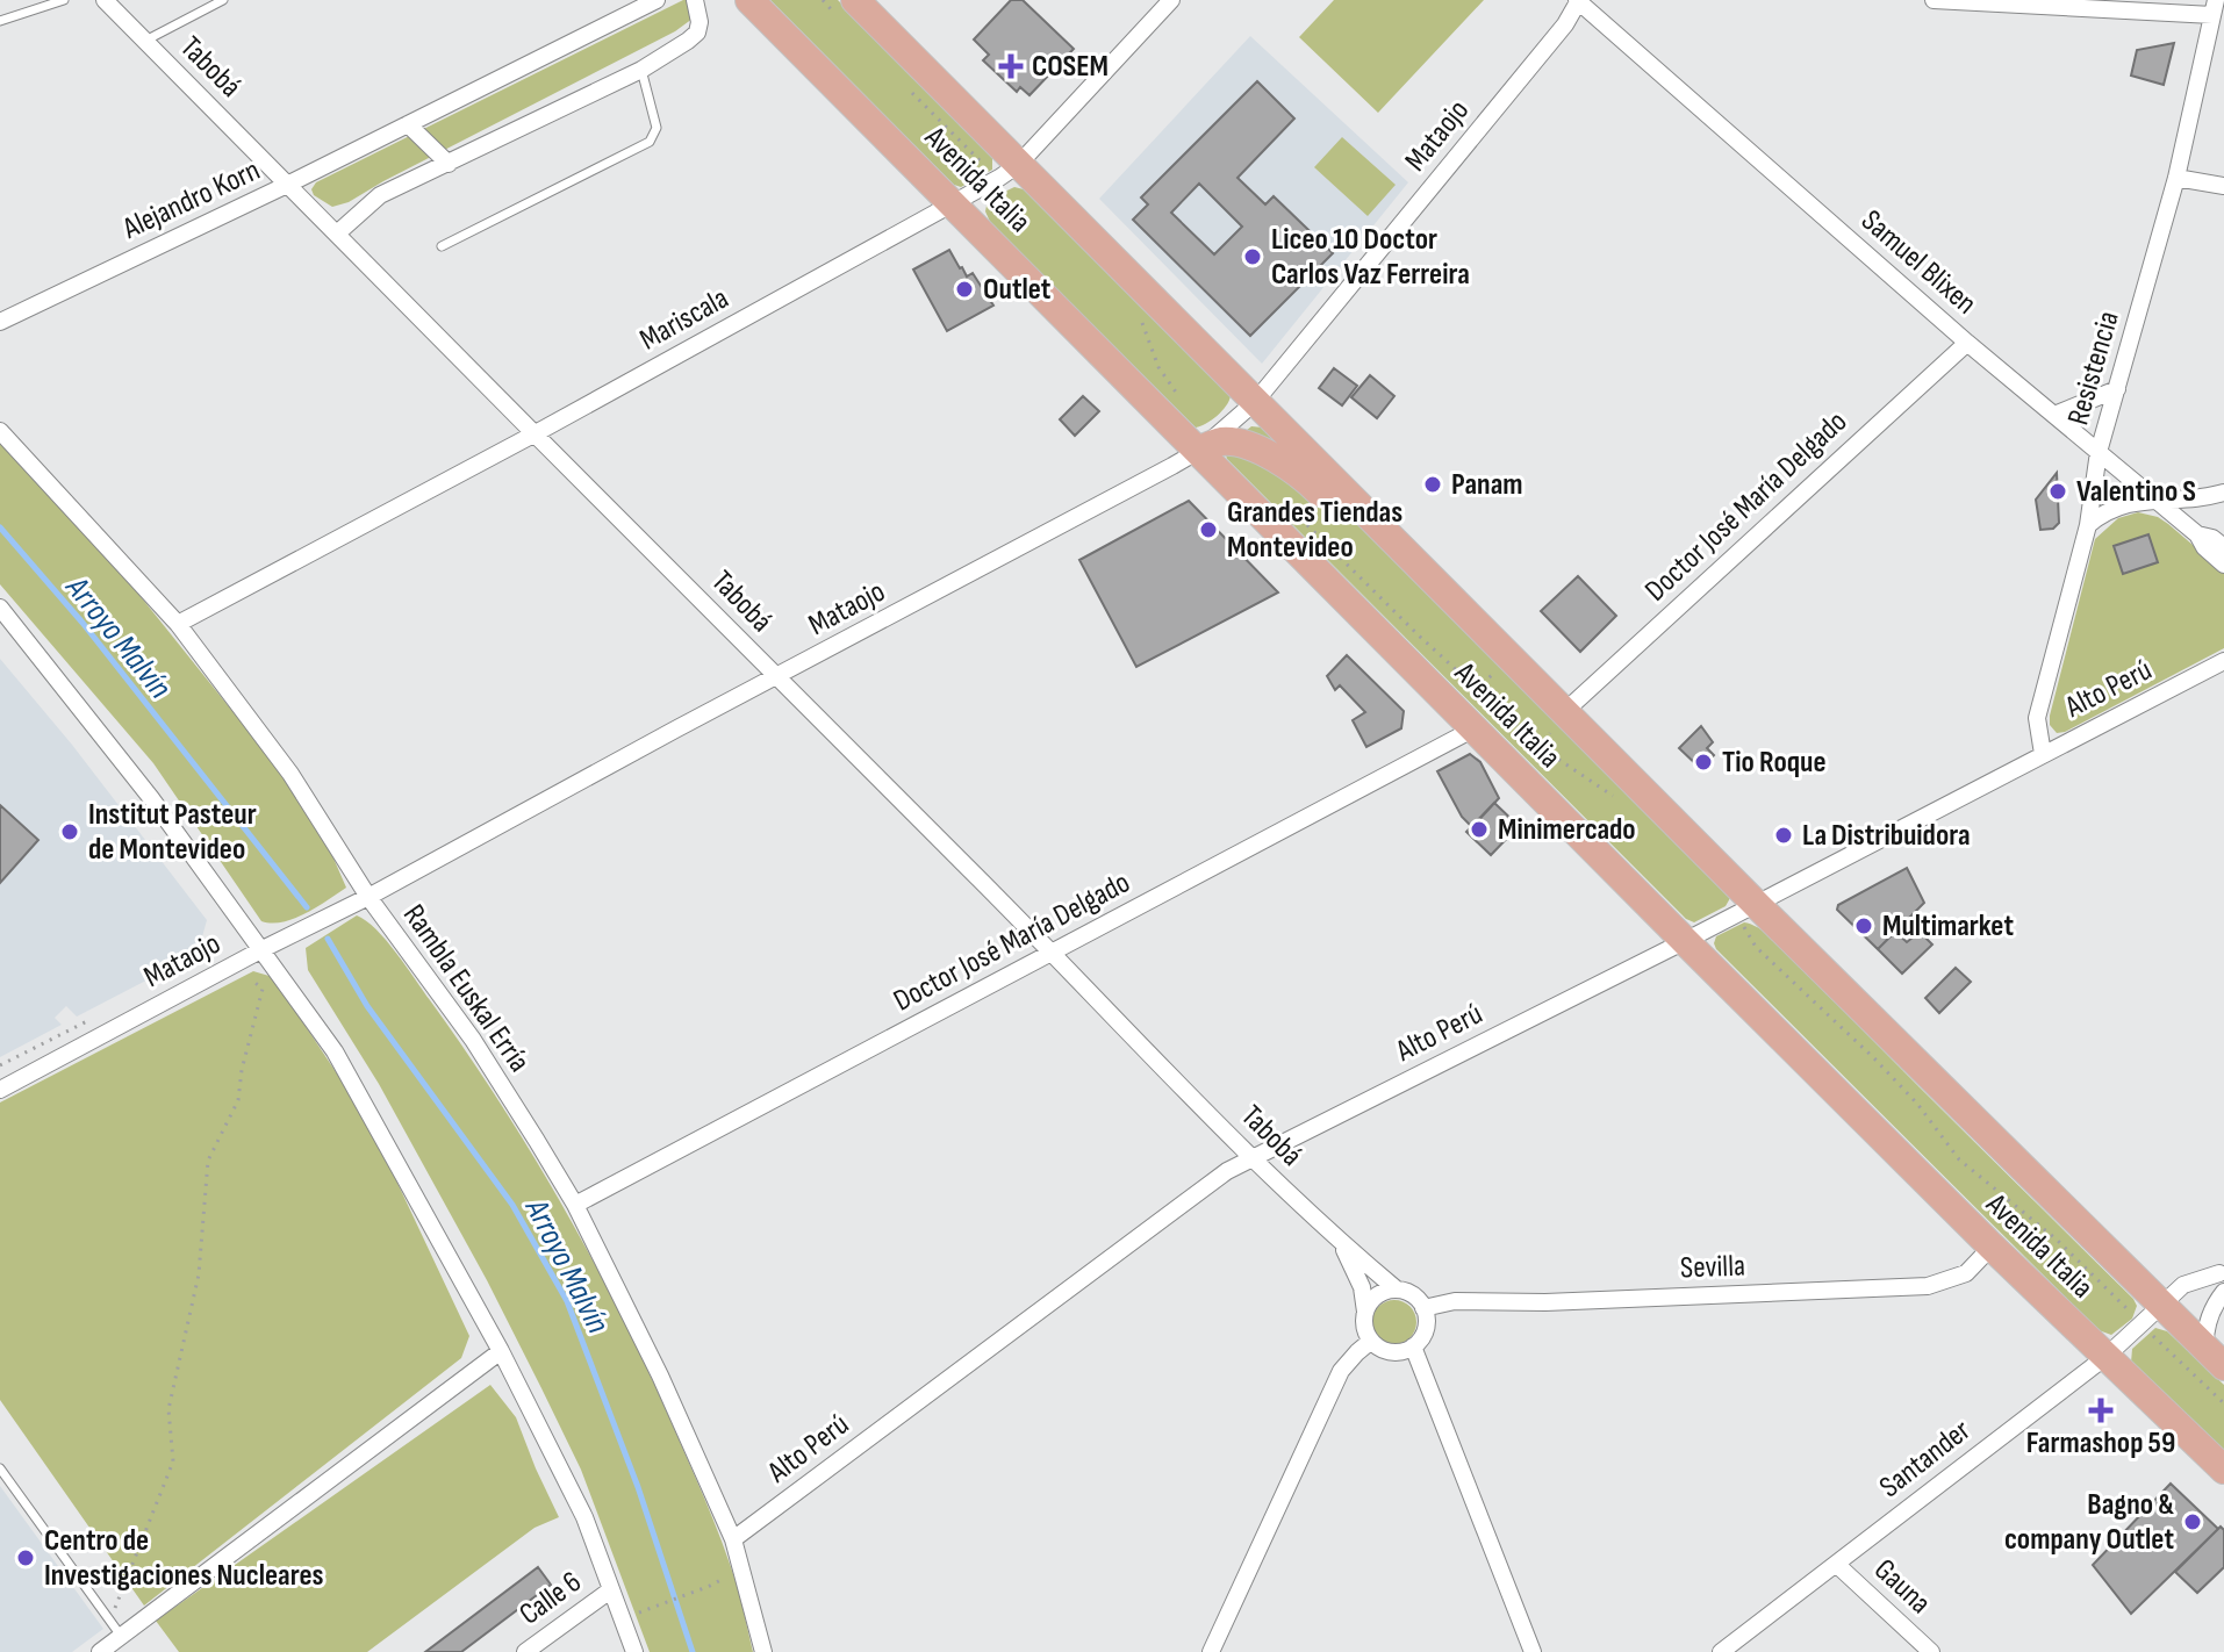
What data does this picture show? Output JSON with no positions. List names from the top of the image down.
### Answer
{
  "streets": {
    "main road": ["Avenida Italia"],
    "street": [
      "Tabobá",
      "Mataojo",
      "Alejandro Korn",
      "Samuel Blixen",
      "Mariscala",
      "Resistencia",
      "Doctor José María Delgado",
      "Alto Perú",
      "Rambla Euskal Erría",
      "Sevilla",
      "Santander",
      "Gauna",
      "Calle 6"
    ]
  },
  "crossings": [
    ["Tabobá", "Mataojo"],
    ["Tabobá", "Alejandro Korn"],
    ["Tabobá", "Mariscala"],
    ["Tabobá", "Doctor José María Delgado"],
    ["Tabobá", "Alto Perú"],
    ["Tabobá", "Sevilla"],
    ["Mataojo", "Avenida Italia"],
    ["Mataojo", "Samuel Blixen"],
    ["Mataojo", "Rambla Euskal Erría"],
    ["Avenida Italia", "Mariscala"],
    ["Avenida Italia", "Doctor José María Delgado"],
    ["Avenida Italia", "Alto Perú"],
    ["Avenida Italia", "Sevilla"],
    ["Avenida Italia", "Santander"],
    ["Samuel Blixen", "Resistencia"],
    ["Samuel Blixen", "Doctor José María Delgado"],
    ["Mariscala", "Rambla Euskal Erría"],
    ["Resistencia", "Alto Perú"],
    ["Doctor José María Delgado", "Rambla Euskal Erría"],
    ["Alto Perú", "Rambla Euskal Erría"],
    ["Santander", "Gauna"]
  ],
  "water": ["Arroyo Malvín"],
  "places": {
    "health": ["COSEM", "Farmashop 59"],
    "other": [
      "Liceo 10 Doctor Carlos Vaz Ferreira",
      "Outlet",
      "Panam",
      "Valentino S",
      "Grandes Tiendas Montevideo",
      "Tio Roque",
      "Minimercado",
      "Institut Pasteur de Montevideo",
      "La Distribuidora",
      "Multimarket",
      "Bagno & company Outlet",
      "Centro de Investigaciones Nucleares"
    ]
  }
}
